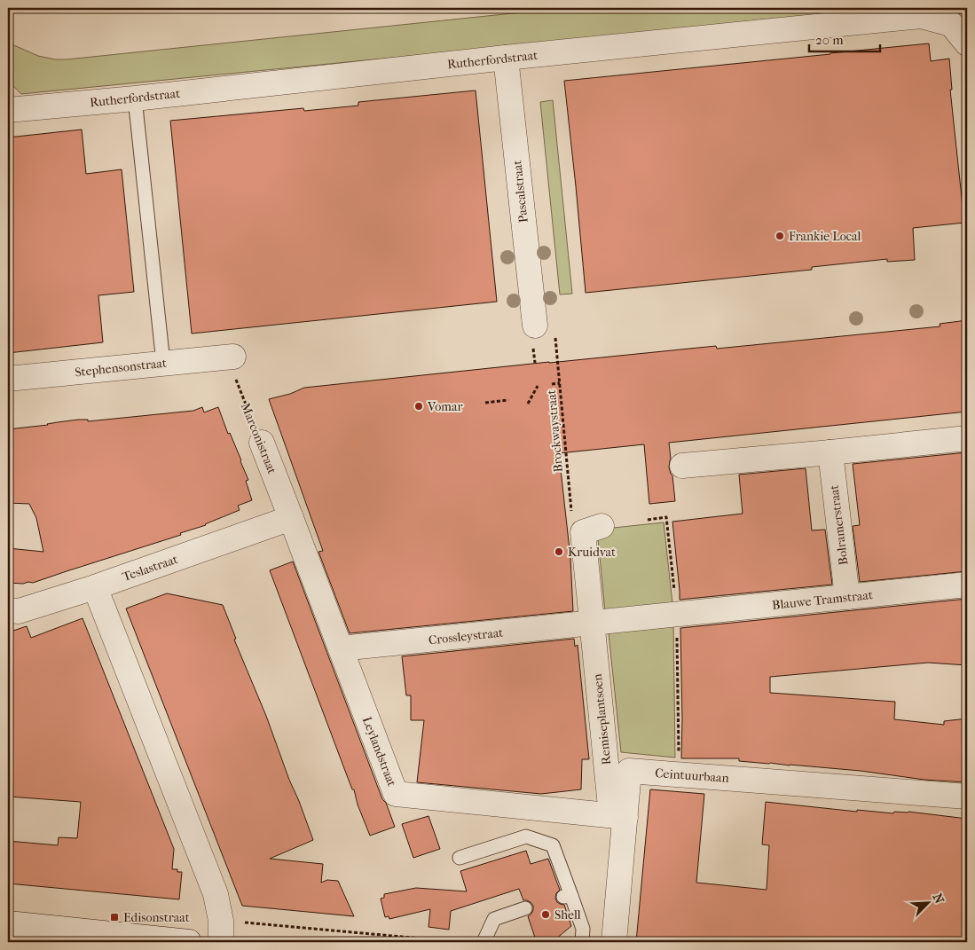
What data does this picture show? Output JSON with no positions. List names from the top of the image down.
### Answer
{
  "streets": {
    "street": [
      "Rutherfordstraat",
      "Pascalstraat",
      "Stephensonstraat",
      "Marconistraat",
      "Bolramerstraat",
      "Teslastraat",
      "Blauwe Tramstraat",
      "Crossleystraat",
      "Remiseplantsoen",
      "Leylandstraat",
      "Ceintuurbaan"
    ],
    "path": ["Brockwaystraat"]
  },
  "crossings": [
    ["Rutherfordstraat", "Pascalstraat"],
    ["Pascalstraat", "Brockwaystraat"],
    ["Stephensonstraat", "Marconistraat"],
    ["Brockwaystraat", "Remiseplantsoen"],
    ["Marconistraat", "Teslastraat"],
    ["Marconistraat", "Leylandstraat"],
    ["Bolramerstraat", "Blauwe Tramstraat"],
    ["Teslastraat", "Leylandstraat"],
    ["Blauwe Tramstraat", "Crossleystraat"],
    ["Blauwe Tramstraat", "Remiseplantsoen"],
    ["Crossleystraat", "Remiseplantsoen"],
    ["Crossleystraat", "Leylandstraat"],
    ["Remiseplantsoen", "Leylandstraat"],
    ["Remiseplantsoen", "Ceintuurbaan"],
    ["Leylandstraat", "Ceintuurbaan"]
  ],
  "places": {
    "other": [
      "Frankie Local",
      "Vomar",
      "Kruidvat",
      "Shell"
    ],
    "transit": ["Edisonstraat"]
  },
  "scale_bar": "20 m",
  "north": "top right"
}
